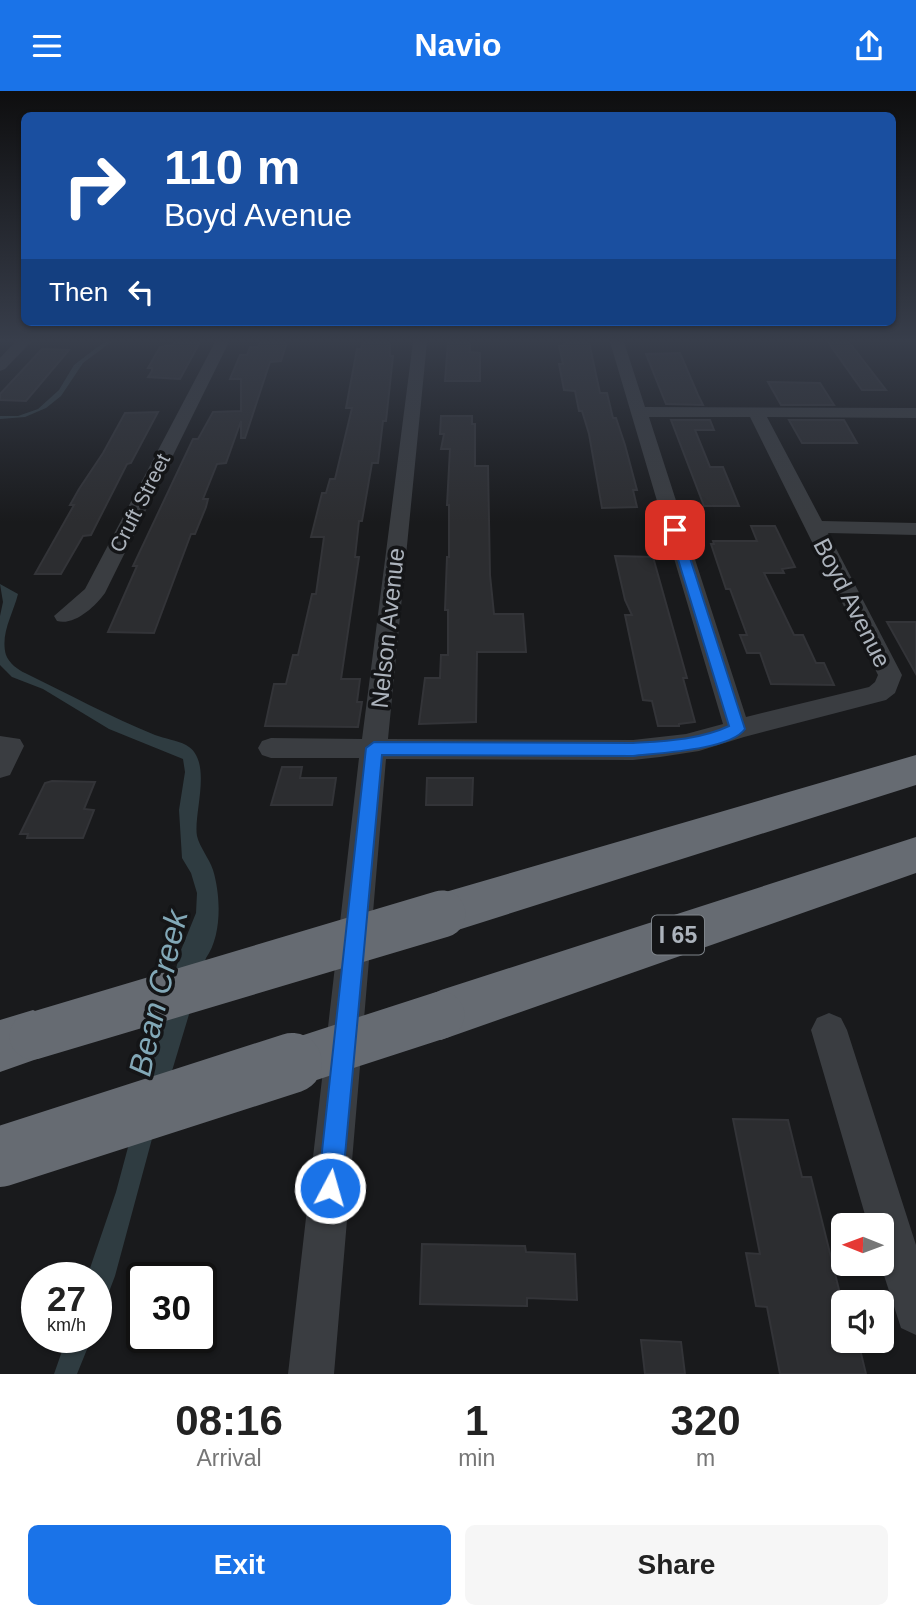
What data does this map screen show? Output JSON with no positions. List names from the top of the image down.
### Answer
{
  "streets": {
    "highway": ["I 65"],
    "street": ["Cruft Street", "Boyd Avenue", "Nelson Avenue"]
  },
  "crossings": [
    ["Boyd Avenue", "Nelson Avenue"]
  ],
  "water": ["Bean Creek"],
  "north": "left",
  "page": {
    "header": "Navio",
    "turn": ["110 m", "Boyd Avenue"],
    "then": "Then",
    "speed": "27 km/h",
    "limit": "30",
    "eta": [
      "08:16",
      "Arrival",
      "1",
      "min",
      "320",
      "m"
    ],
    "buttons": ["Exit", "Share"]
  }
}
